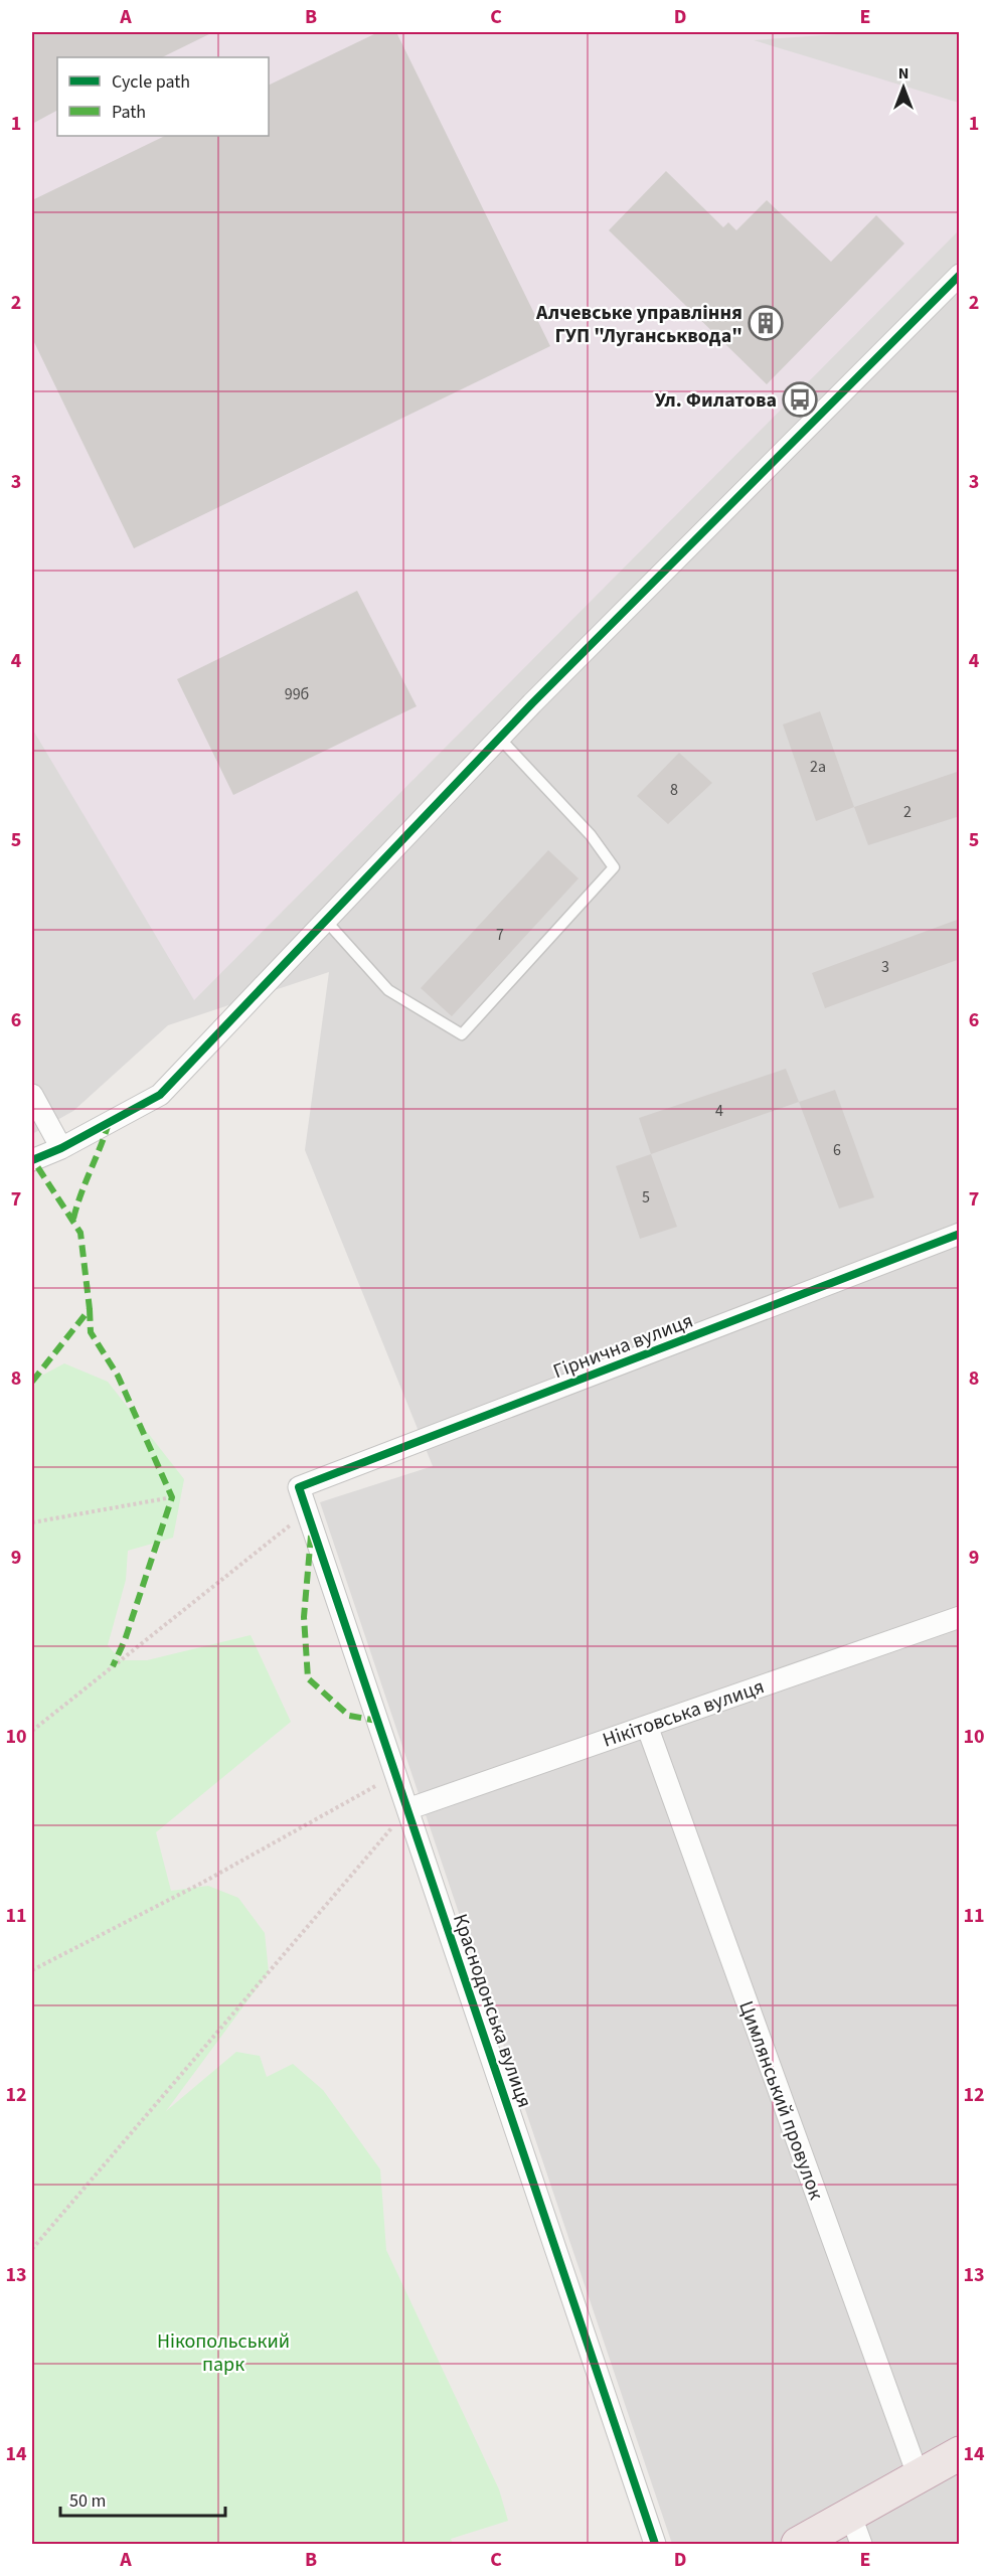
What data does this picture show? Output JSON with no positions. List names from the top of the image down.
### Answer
{
  "streets": {
    "street": [
      "Гірнична вулиця",
      "Нікітовська вулиця",
      "Краснодонська вулиця",
      "Цимлянський провулок"
    ]
  },
  "crossings": [
    ["Гірнична вулиця", "Краснодонська вулиця"],
    ["Нікітовська вулиця", "Краснодонська вулиця"],
    ["Нікітовська вулиця", "Цимлянський провулок"]
  ],
  "parks": ["Нікопольський парк"],
  "places": {
    "building": ["Алчевське управління ГУП \"Луганськвода\""],
    "bus stop": ["Ул. Филатова"]
  },
  "house_numbers": [
    "99б",
    "2а",
    "8",
    "2",
    "7",
    "3",
    "4",
    "6",
    "5"
  ],
  "legend": ["Cycle path", "Path"],
  "scale_bar": "50 m",
  "north": "top",
  "grid": {
    "columns": [
      "A",
      "B",
      "C",
      "D",
      "E"
    ],
    "rows": [
      "1",
      "2",
      "3",
      "4",
      "5",
      "6",
      "7",
      "8",
      "9",
      "10",
      "11",
      "12",
      "13",
      "14"
    ]
  }
}
